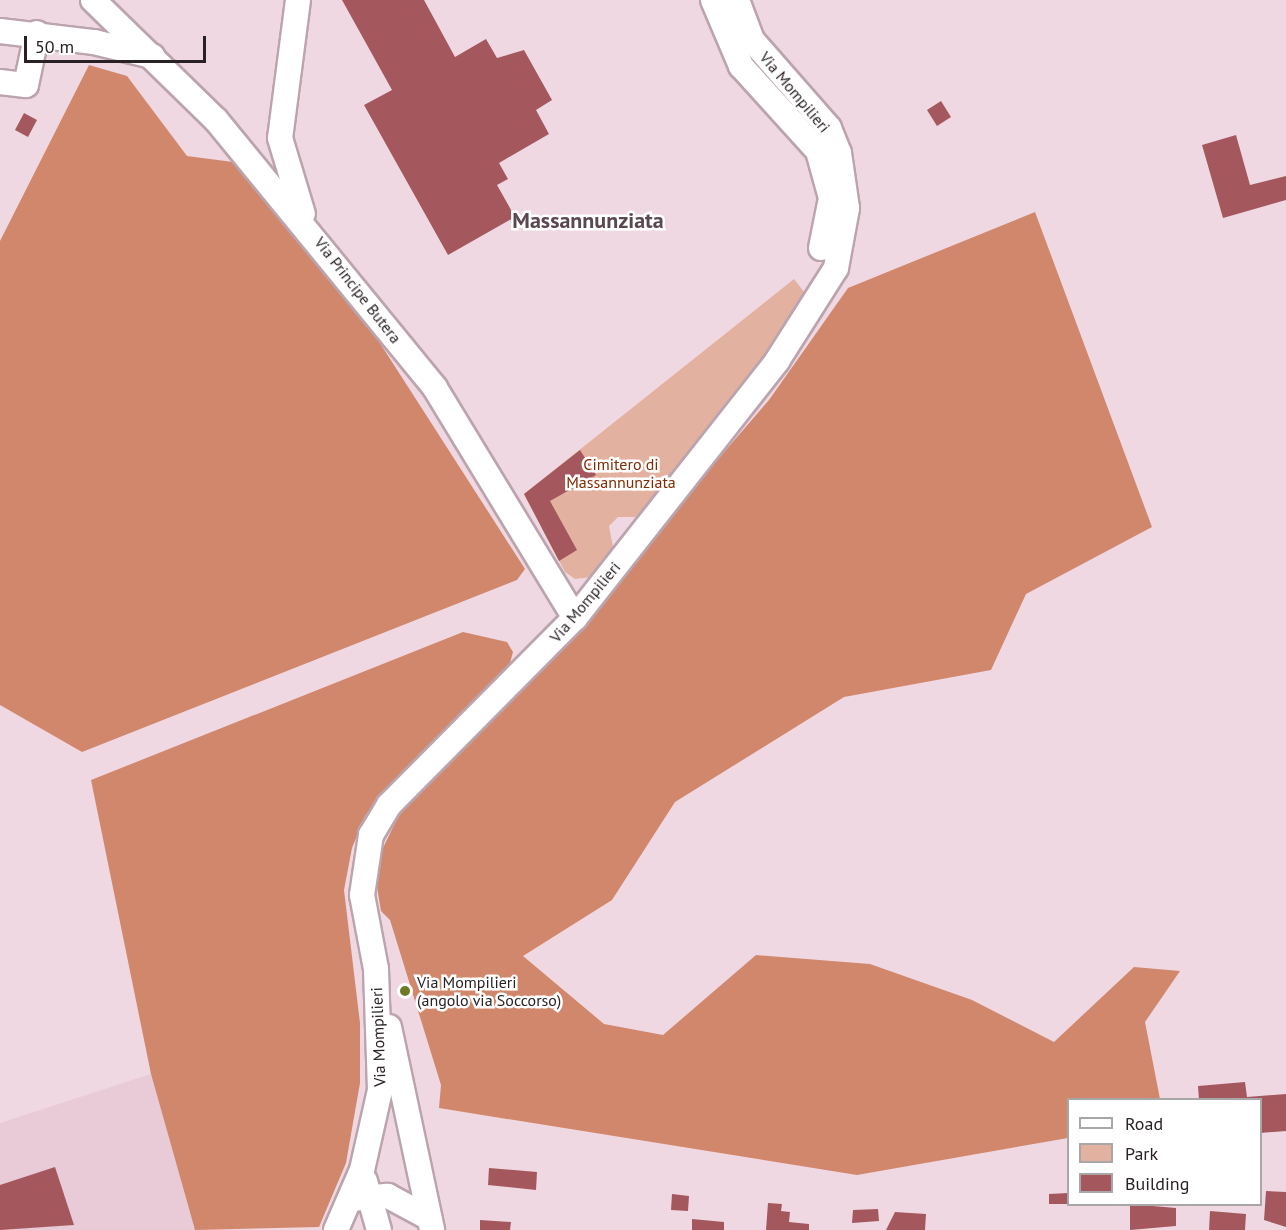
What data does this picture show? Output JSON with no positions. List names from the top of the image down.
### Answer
{
  "streets": {
    "street": ["Via Mompilieri", "Via Principe Butera"]
  },
  "crossings": [
    ["Via Mompilieri", "Via Principe Butera"]
  ],
  "districts": ["Massannunziata"],
  "parks": ["Cimitero di Massannunziata"],
  "places": ["Via Mompilieri (angolo via Soccorso)"],
  "legend": ["Road", "Park", "Building"],
  "scale_bar": "50 m"
}
